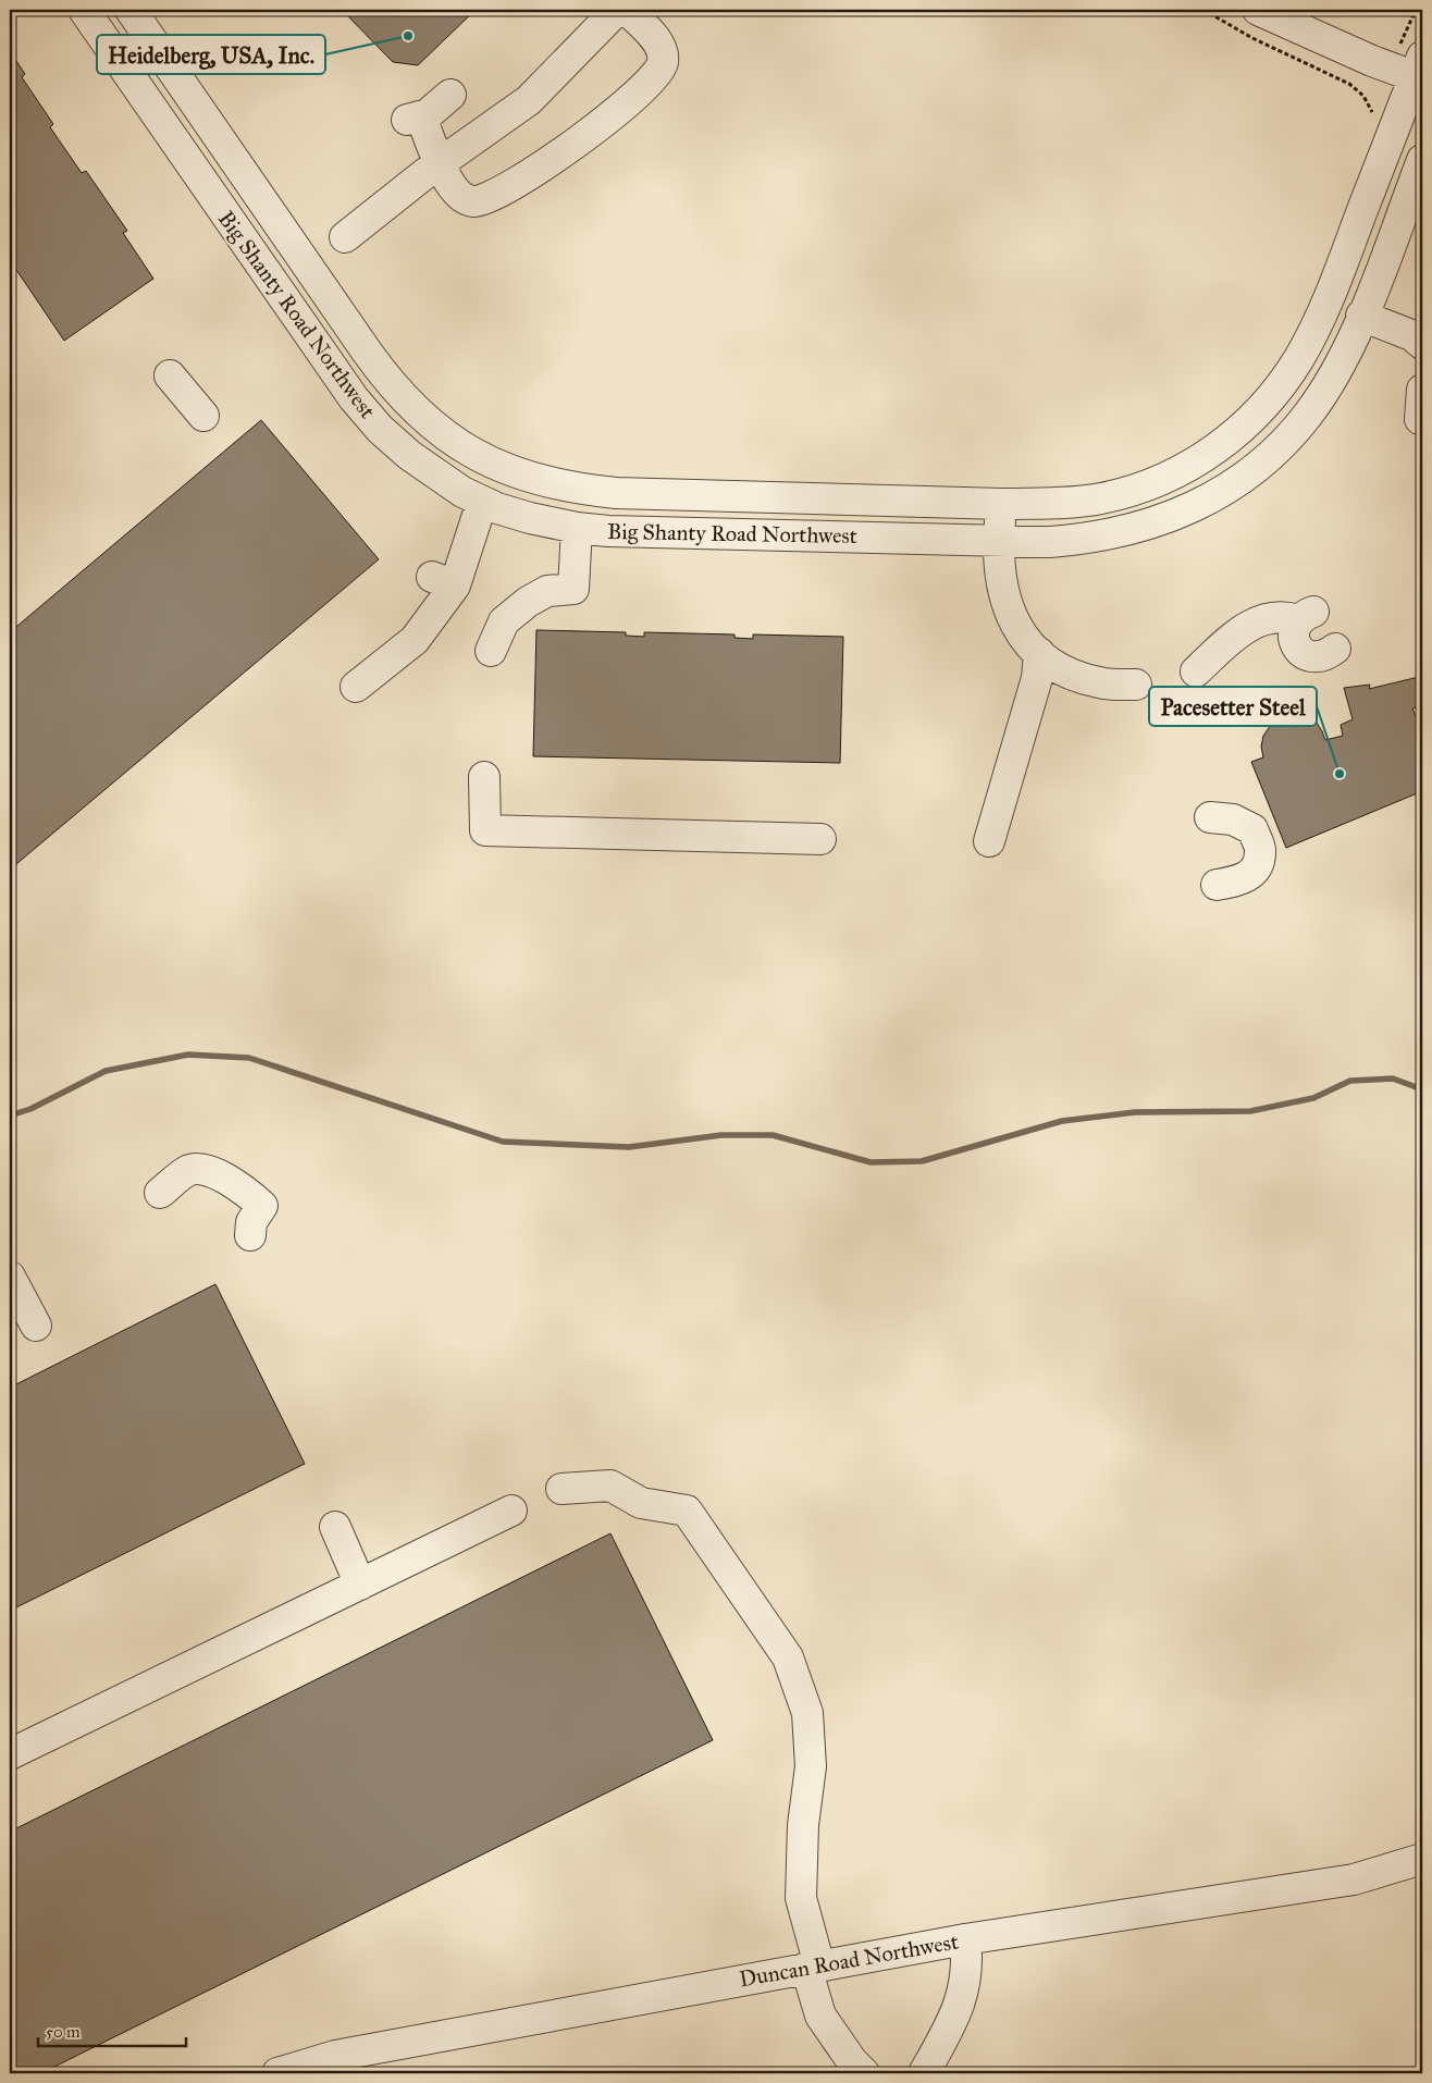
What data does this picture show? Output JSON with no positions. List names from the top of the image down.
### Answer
{
  "streets": {
    "street": ["Big Shanty Road Northwest", "Duncan Road Northwest"]
  },
  "places": ["Heidelberg, USA, Inc.", "Pacesetter Steel"],
  "scale_bar": "50 m"
}
